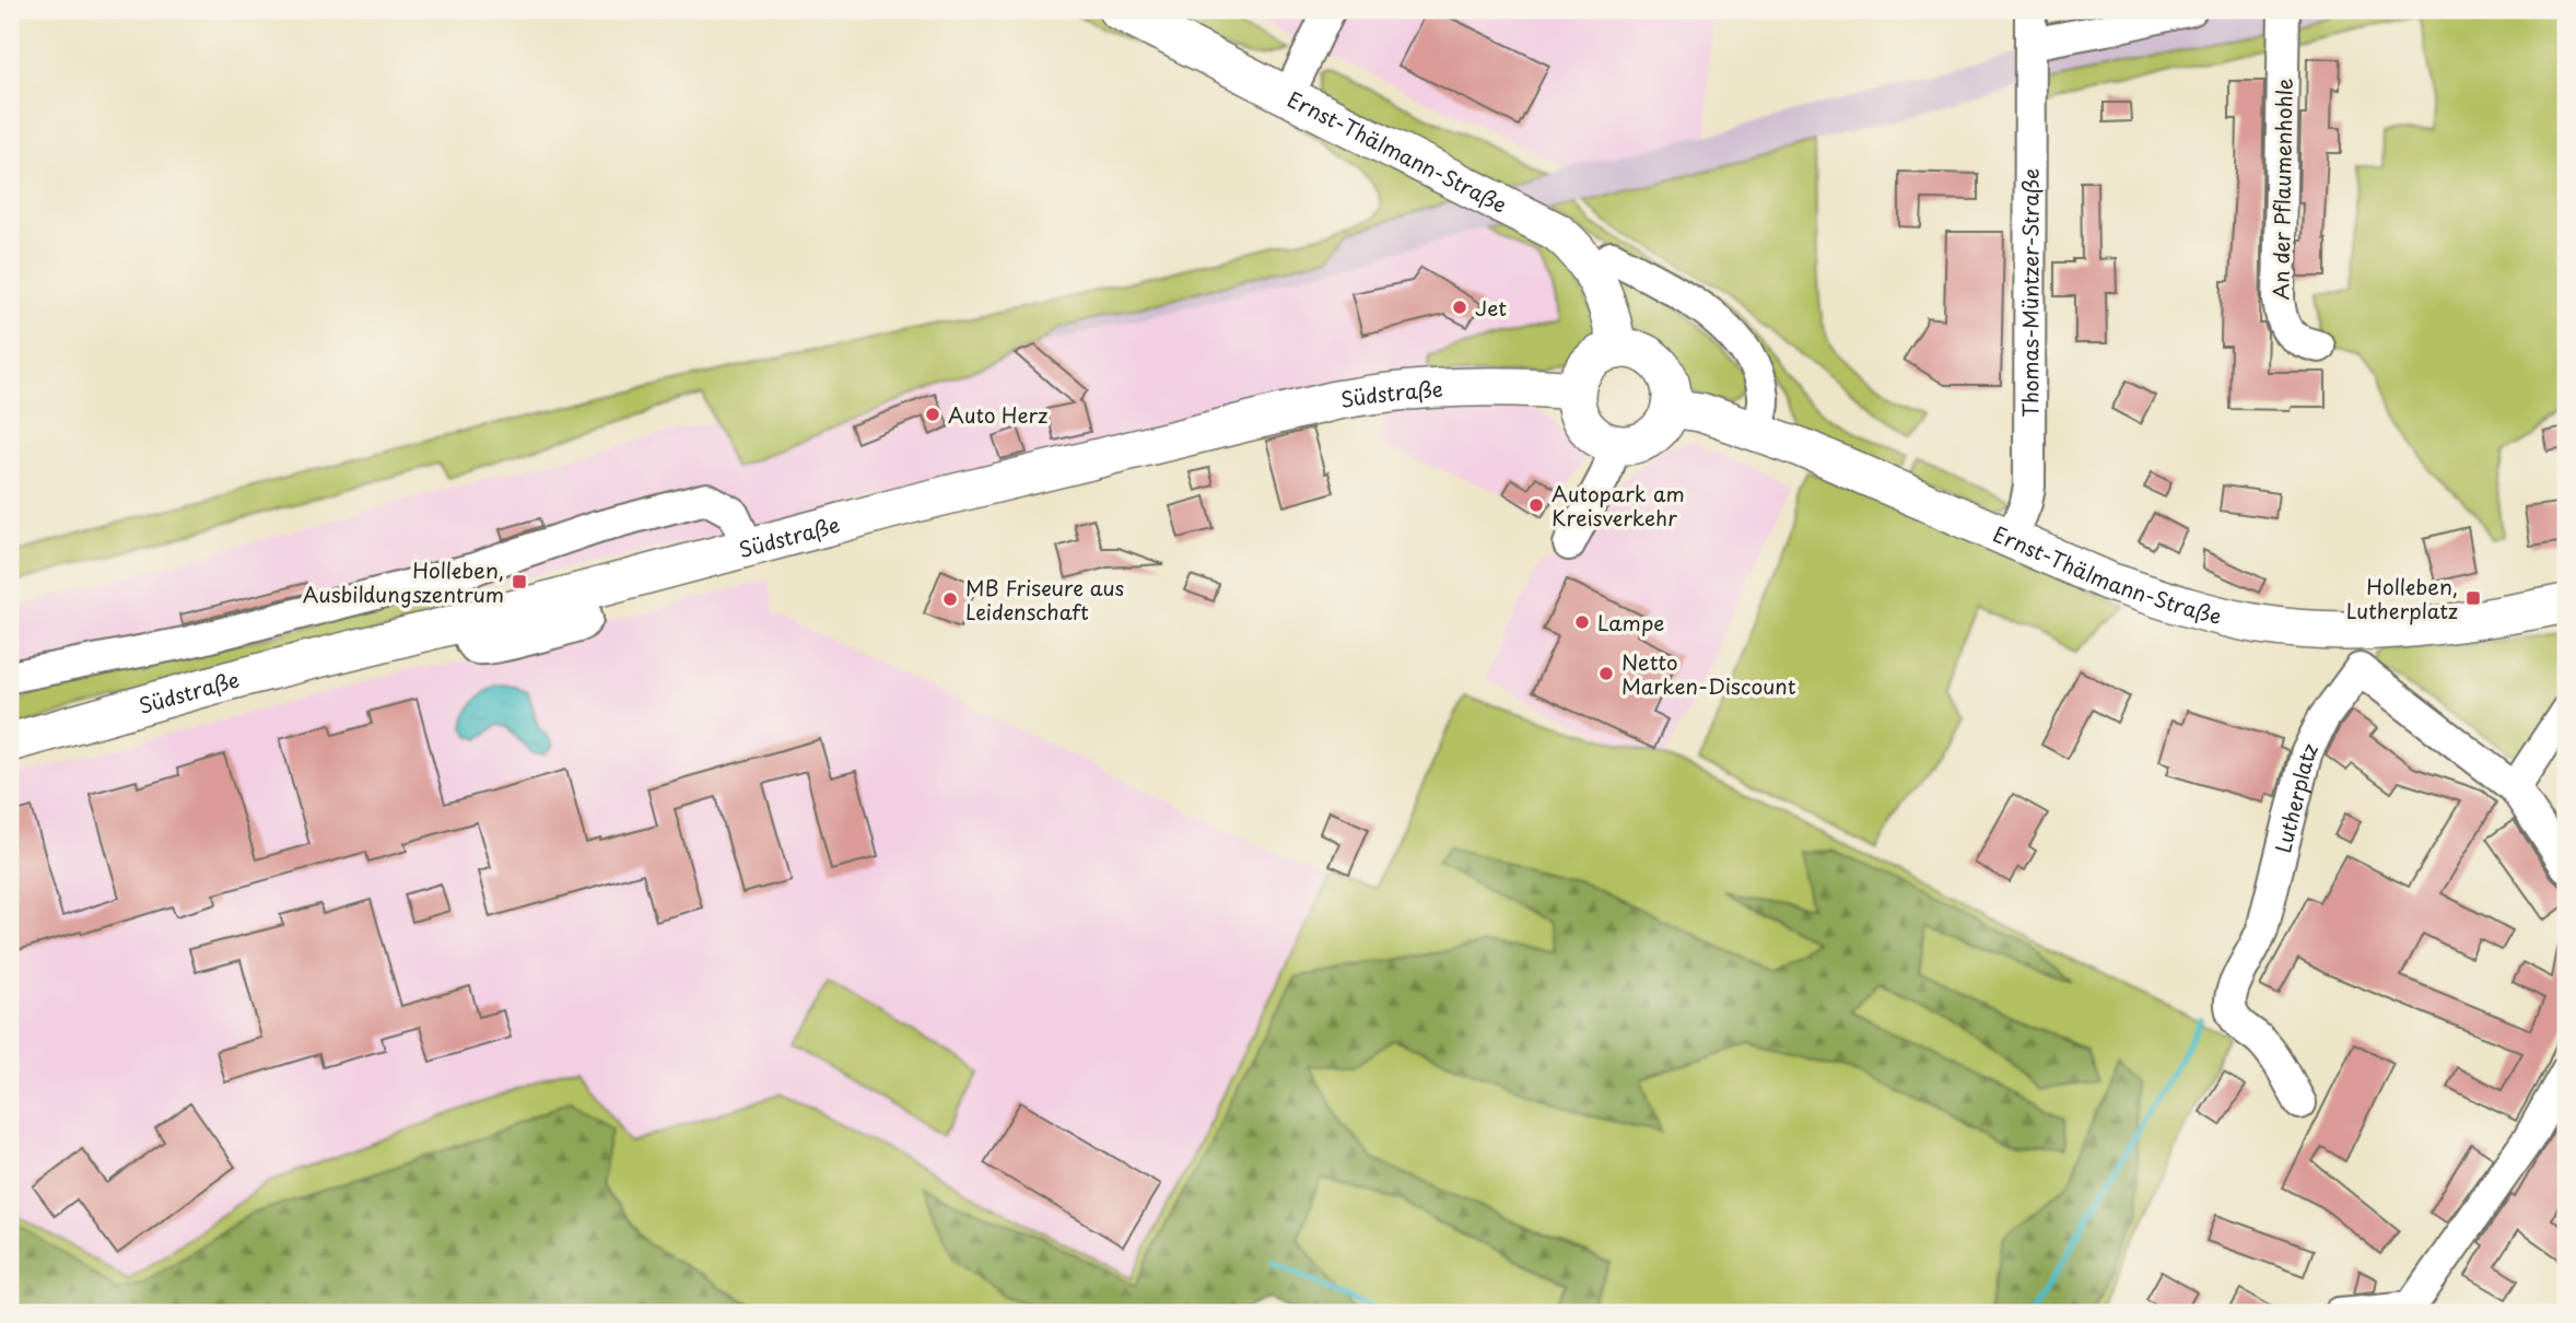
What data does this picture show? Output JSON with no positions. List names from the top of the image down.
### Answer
{
  "streets": {
    "main road": ["Ernst-Thälmann-Straße", "Südstraße"],
    "street": ["An der Pflaumenhohle", "Thomas-Müntzer-Straße", "Lutherplatz"]
  },
  "crossings": [
    ["Ernst-Thälmann-Straße", "Thomas-Müntzer-Straße"],
    ["Ernst-Thälmann-Straße", "Südstraße"]
  ],
  "places": {
    "other": [
      "Jet",
      "Auto Herz",
      "Autopark am Kreisverkehr",
      "MB Friseure aus Leidenschaft",
      "Lampe",
      "Netto Marken-Discount"
    ],
    "transit": ["Holleben, Ausbildungszentrum", "Holleben, Lutherplatz"]
  }
}
